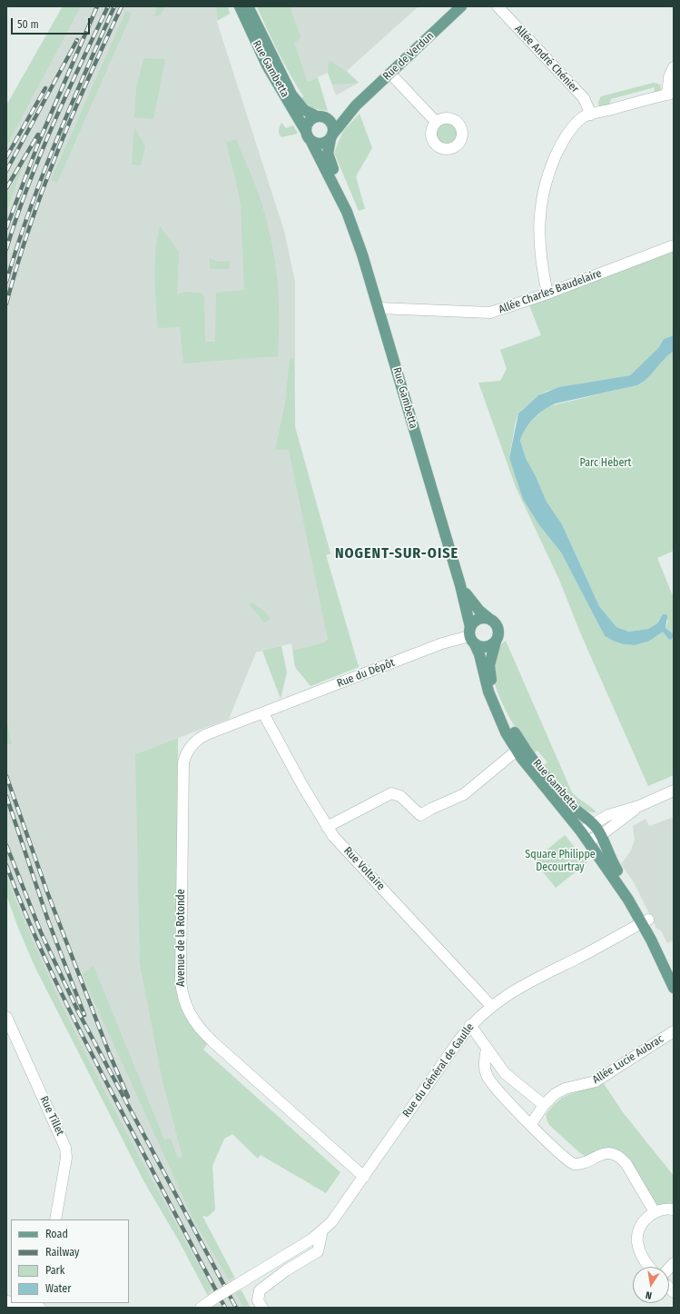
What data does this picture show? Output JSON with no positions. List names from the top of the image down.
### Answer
{
  "streets": {
    "main road": ["Rue de Verdun", "Rue Gambetta"],
    "street": [
      "Allée André Chénier",
      "Allée Charles Baudelaire",
      "Rue du Dépôt",
      "Rue Voltaire",
      "Avenue de la Rotonde",
      "Allée Lucie Aubrac",
      "Rue du Général de Gaulle",
      "Rue Tillet"
    ]
  },
  "crossings": [
    ["Rue de Verdun", "Rue Gambetta"],
    ["Rue Gambetta", "Allée Charles Baudelaire"],
    ["Rue Gambetta", "Rue du Dépôt"],
    ["Rue Gambetta", "Rue du Général de Gaulle"],
    ["Rue du Dépôt", "Rue Voltaire"],
    ["Rue du Dépôt", "Avenue de la Rotonde"],
    ["Rue Voltaire", "Avenue de la Rotonde"],
    ["Rue Voltaire", "Rue du Général de Gaulle"],
    ["Avenue de la Rotonde", "Rue du Général de Gaulle"]
  ],
  "districts": ["NOGENT-SUR-OISE"],
  "parks": ["Parc Hebert", "Square Philippe Decourtray"],
  "legend": [
    "Road",
    "Railway",
    "Park",
    "Water"
  ],
  "scale_bar": "50 m",
  "north": "bottom"
}
